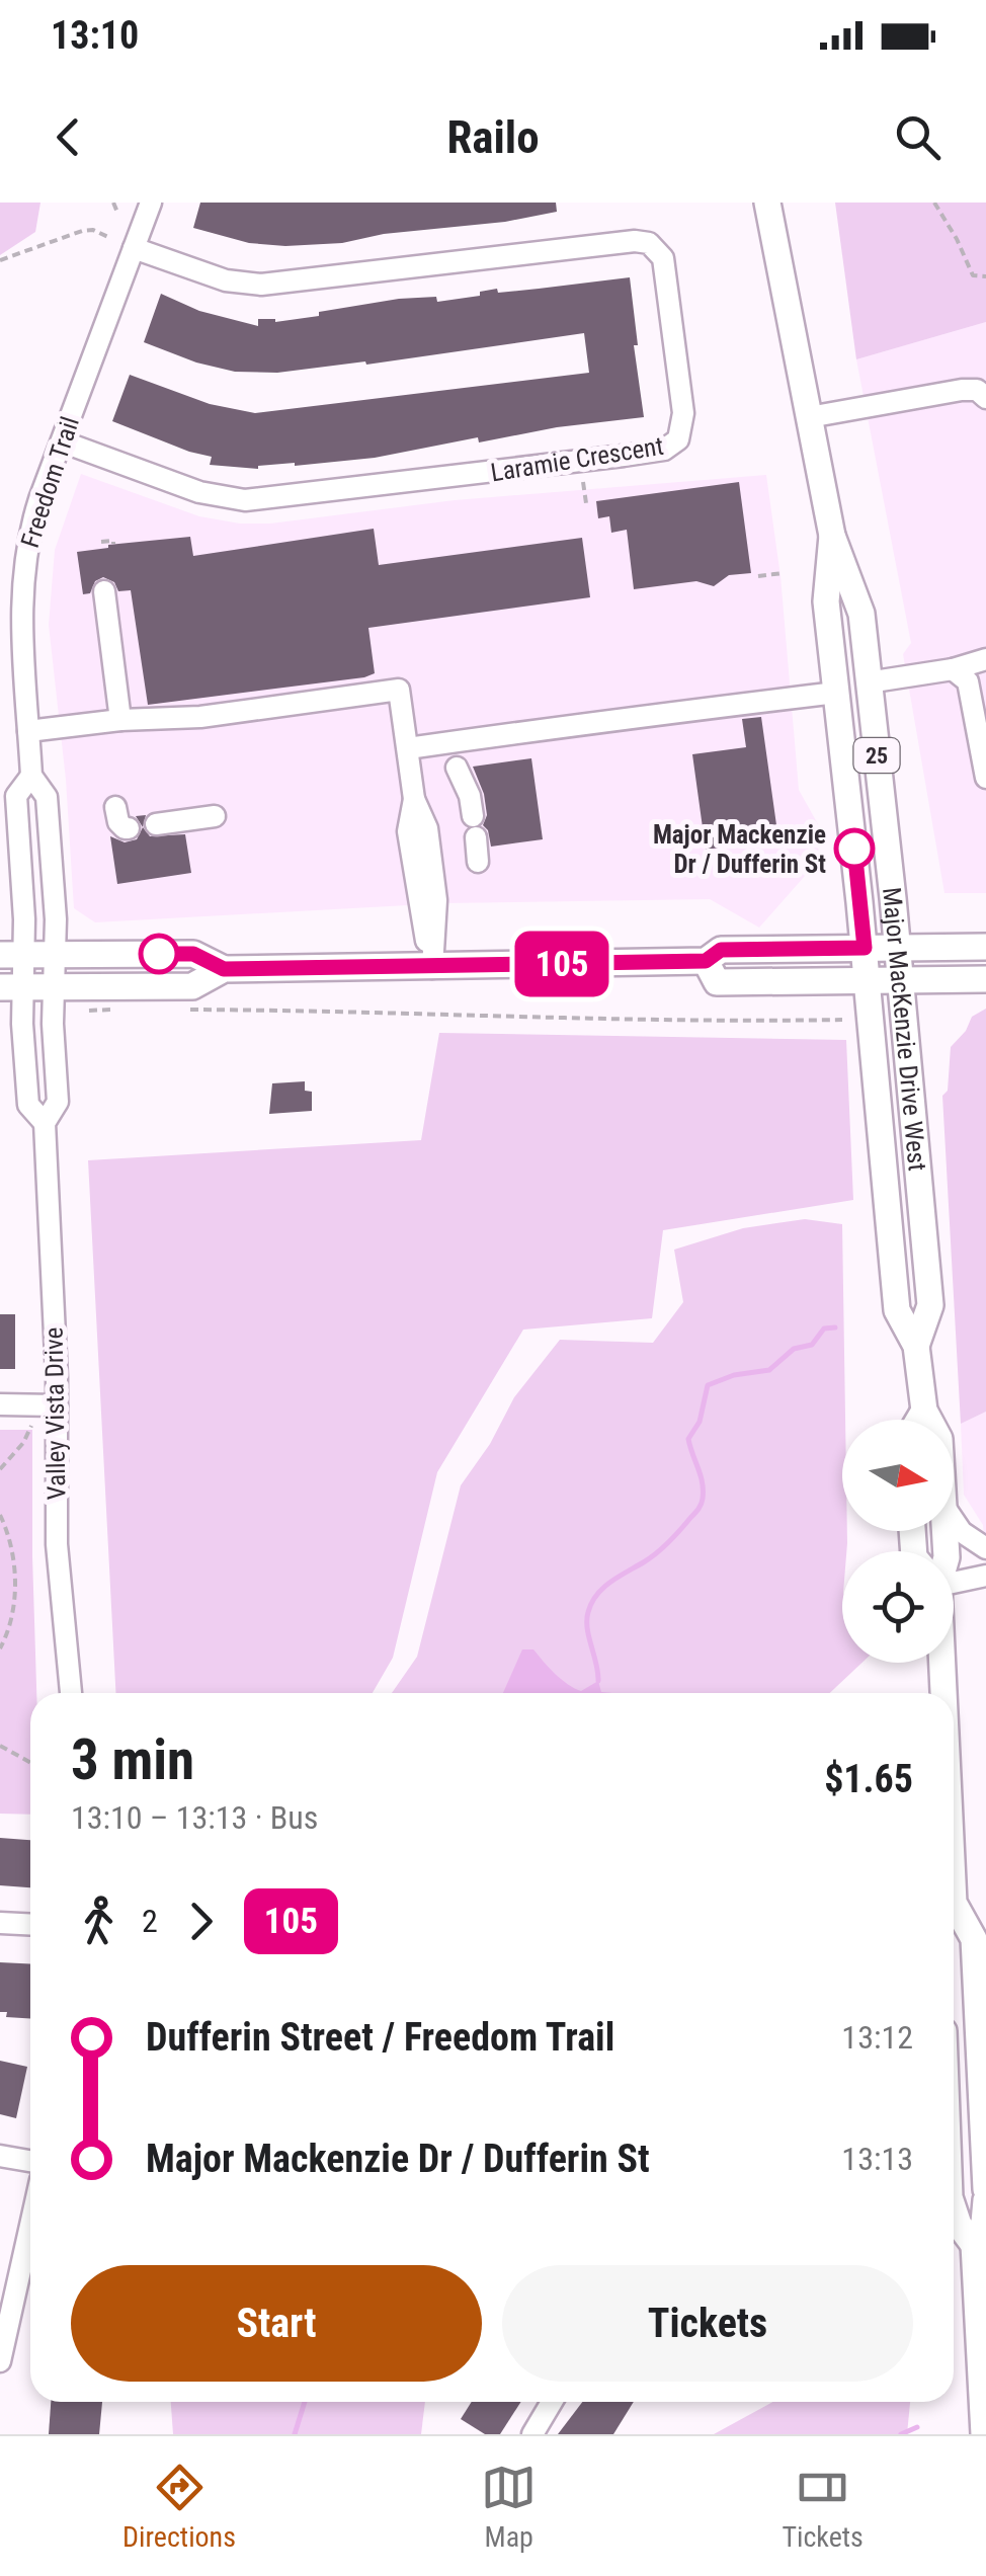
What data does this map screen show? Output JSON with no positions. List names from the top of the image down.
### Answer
{
  "streets": {
    "main road": ["25", "Major MacKenzie Drive West"],
    "street": ["Laramie Crescent", "Freedom Trail", "Valley Vista Drive"]
  },
  "crossings": [
    ["Laramie Crescent", "Freedom Trail"],
    ["Freedom Trail", "Valley Vista Drive"]
  ],
  "places": ["Major Mackenzie Dr / Dufferin St"],
  "lines": ["bus line 105"],
  "north": "right",
  "page": {
    "status": "13:10",
    "header": "Railo",
    "on_map": "105",
    "heading": ["3 min", "13:10 – 13:13 · Bus", "$1.65"],
    "legs": ["2", "105"],
    "list": [
      {
        "name": "Dufferin Street / Freedom Trail",
        "value": "13:12"
      },
      {
        "name": "Major Mackenzie Dr / Dufferin St",
        "value": "13:13"
      }
    ],
    "buttons": ["Start", "Tickets"],
    "tabs": ["Directions", "Map", "Tickets"]
  }
}
